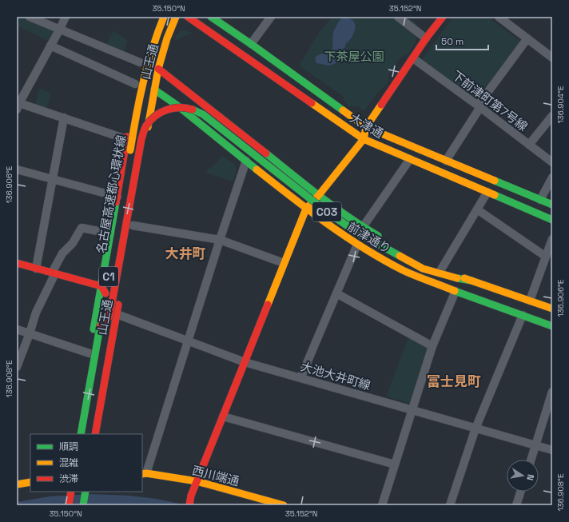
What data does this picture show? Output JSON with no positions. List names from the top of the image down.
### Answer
{
  "streets": {
    "main road": [
      "山王通",
      "大津通",
      "名古屋高速都心環状線",
      "C03",
      "前津通り",
      "C1",
      "西川端通"
    ],
    "street": ["下前津町第7号線", "大池大井町線"]
  },
  "crossings": [
    ["山王通", "前津通り"],
    ["山王通", "大池大井町線"],
    ["名古屋高速都心環状線", "C03"],
    ["C03", "前津通り"]
  ],
  "districts": ["大井町", "富士見町"],
  "parks": ["下茶屋公園"],
  "legend": ["順調", "混雑", "渋滞"],
  "scale_bar": "50 m",
  "north": "right",
  "coordinates": [
    "35.150°N",
    "35.152°N",
    "136.904°E",
    "136.906°E",
    "136.908°E"
  ]
}
